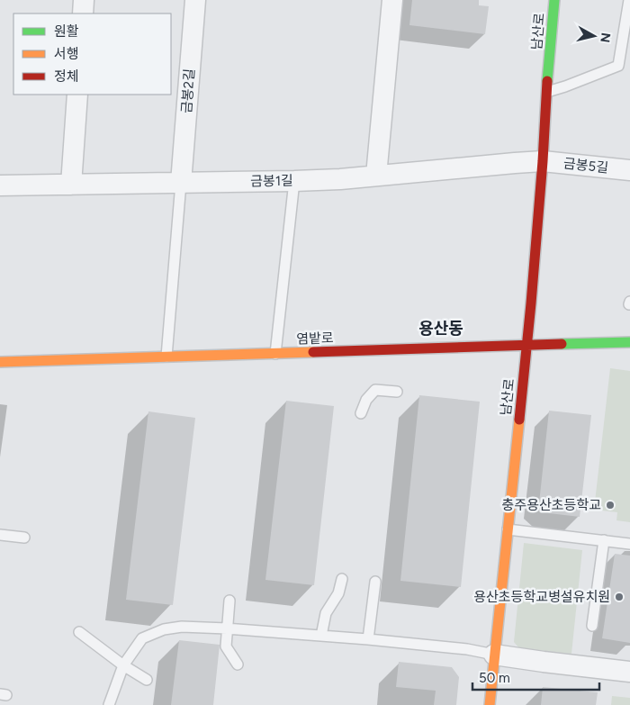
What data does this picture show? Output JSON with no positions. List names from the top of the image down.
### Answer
{
  "streets": {
    "street": [
      "남산로",
      "금봉2길",
      "금봉5길",
      "금봉1길",
      "염밭로"
    ]
  },
  "crossings": [
    ["남산로", "금봉5길"],
    ["남산로", "금봉1길"],
    ["남산로", "염밭로"],
    ["금봉2길", "금봉1길"],
    ["금봉5길", "금봉1길"]
  ],
  "districts": ["용산동"],
  "places": ["충주용산초등학교", "용산초등학교병설유치원"],
  "legend": ["원활", "서행", "정체"],
  "scale_bar": "50 m",
  "north": "right"
}
